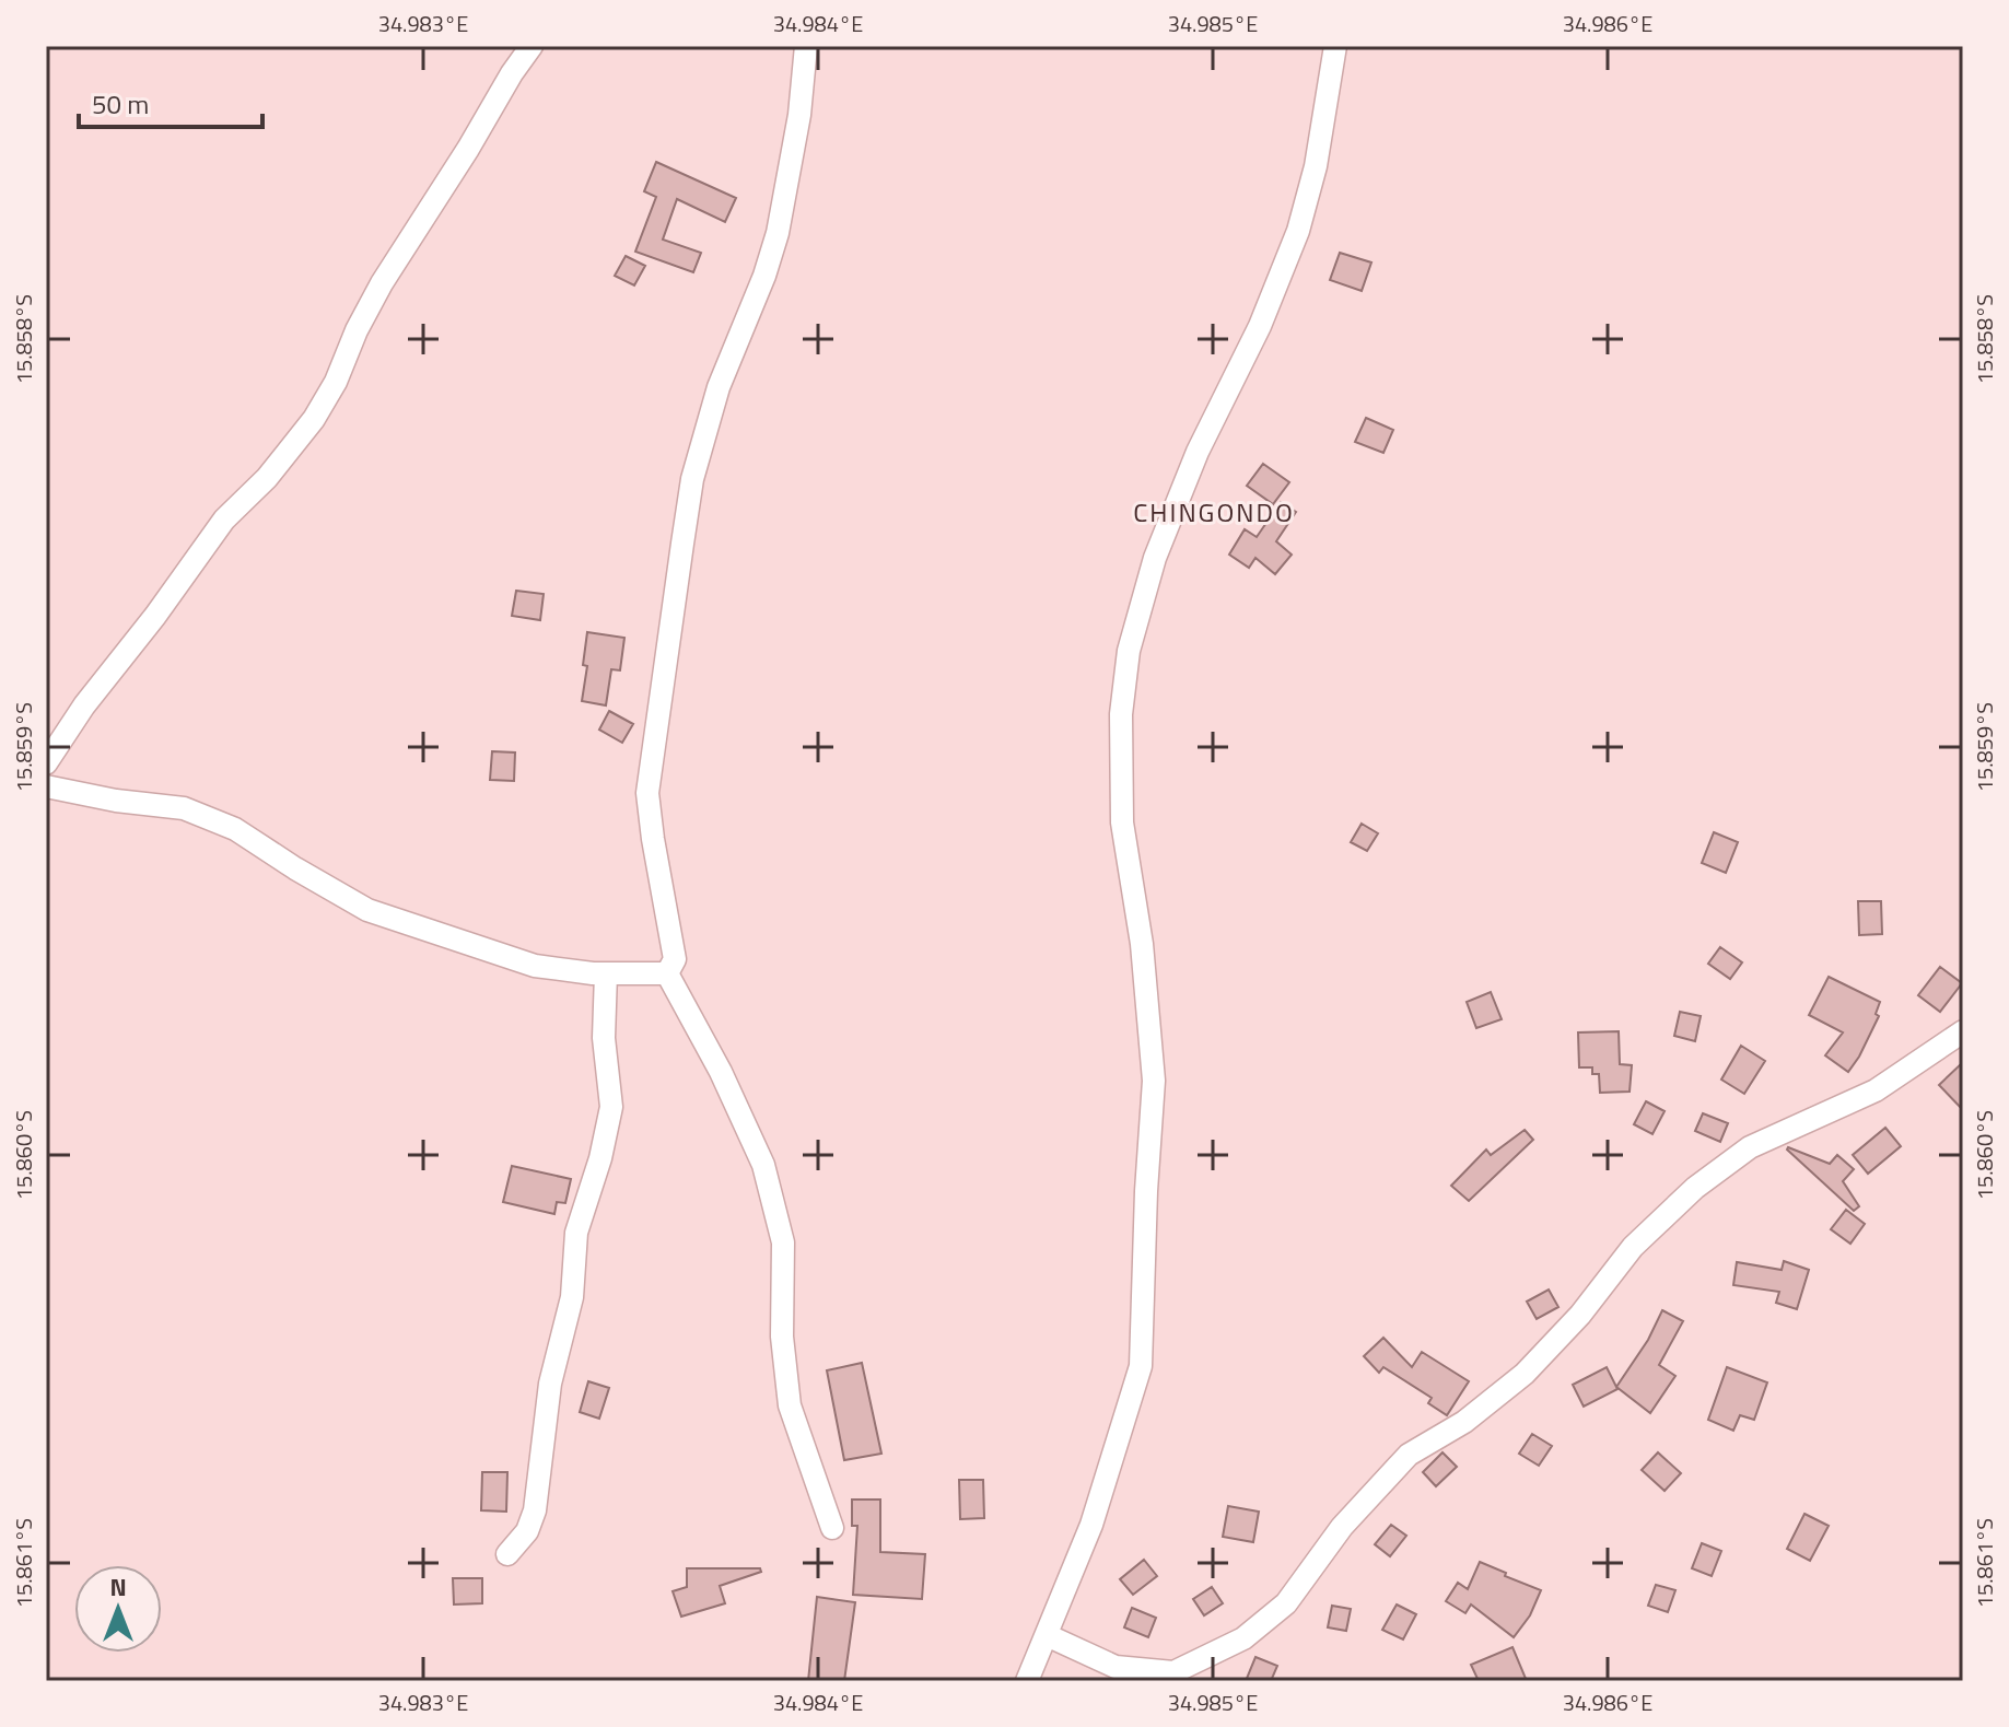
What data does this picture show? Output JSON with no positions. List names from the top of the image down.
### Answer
{
  "districts": ["CHINGONDO"],
  "scale_bar": "50 m",
  "north": "top",
  "coordinates": [
    "34.983°E",
    "34.984°E",
    "34.985°E",
    "34.986°E",
    "15.858°S",
    "15.859°S",
    "15.860°S",
    "15.861°S"
  ]
}
